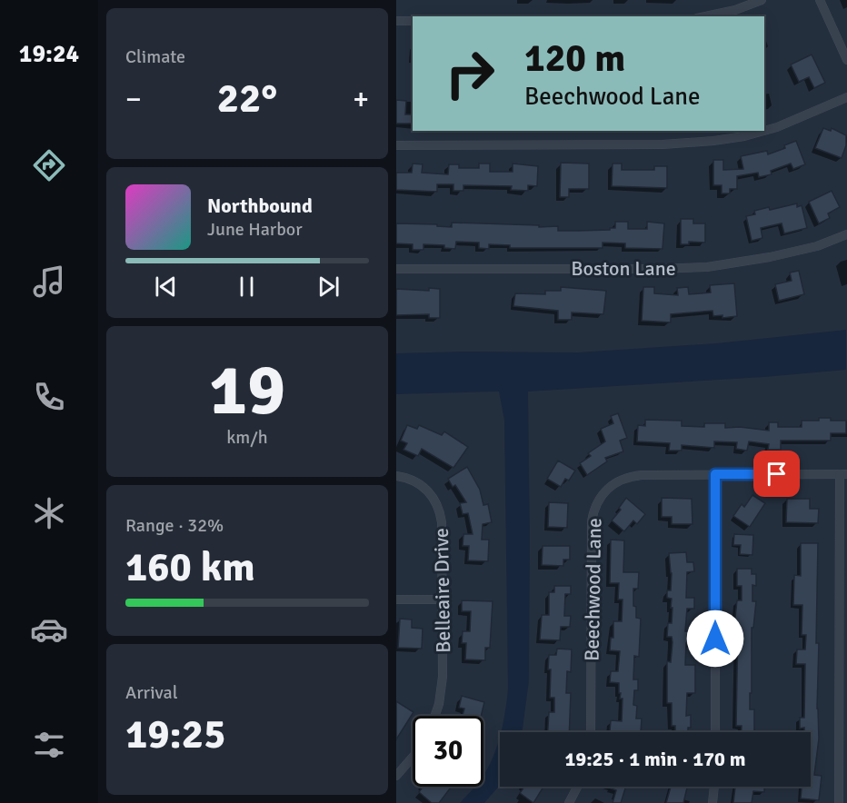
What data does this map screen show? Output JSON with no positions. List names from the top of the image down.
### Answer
{
  "streets": {
    "street": ["Boston Lane", "Beechwood Lane", "Belleaire Drive"]
  },
  "page": {
    "tabs": "19:24",
    "tile": [
      "Climate",
      ["19", "km/h"],
      ["Range · 32%", "160 km"],
      ["Arrival", "19:25"]
    ],
    "turn": ["120 m", "Beechwood Lane"],
    "heat": ["−", "22°", "+"],
    "song": ["Northbound", "June Harbor"],
    "limit": "30",
    "trip": "19:25 · 1 min · 170 m"
  }
}
